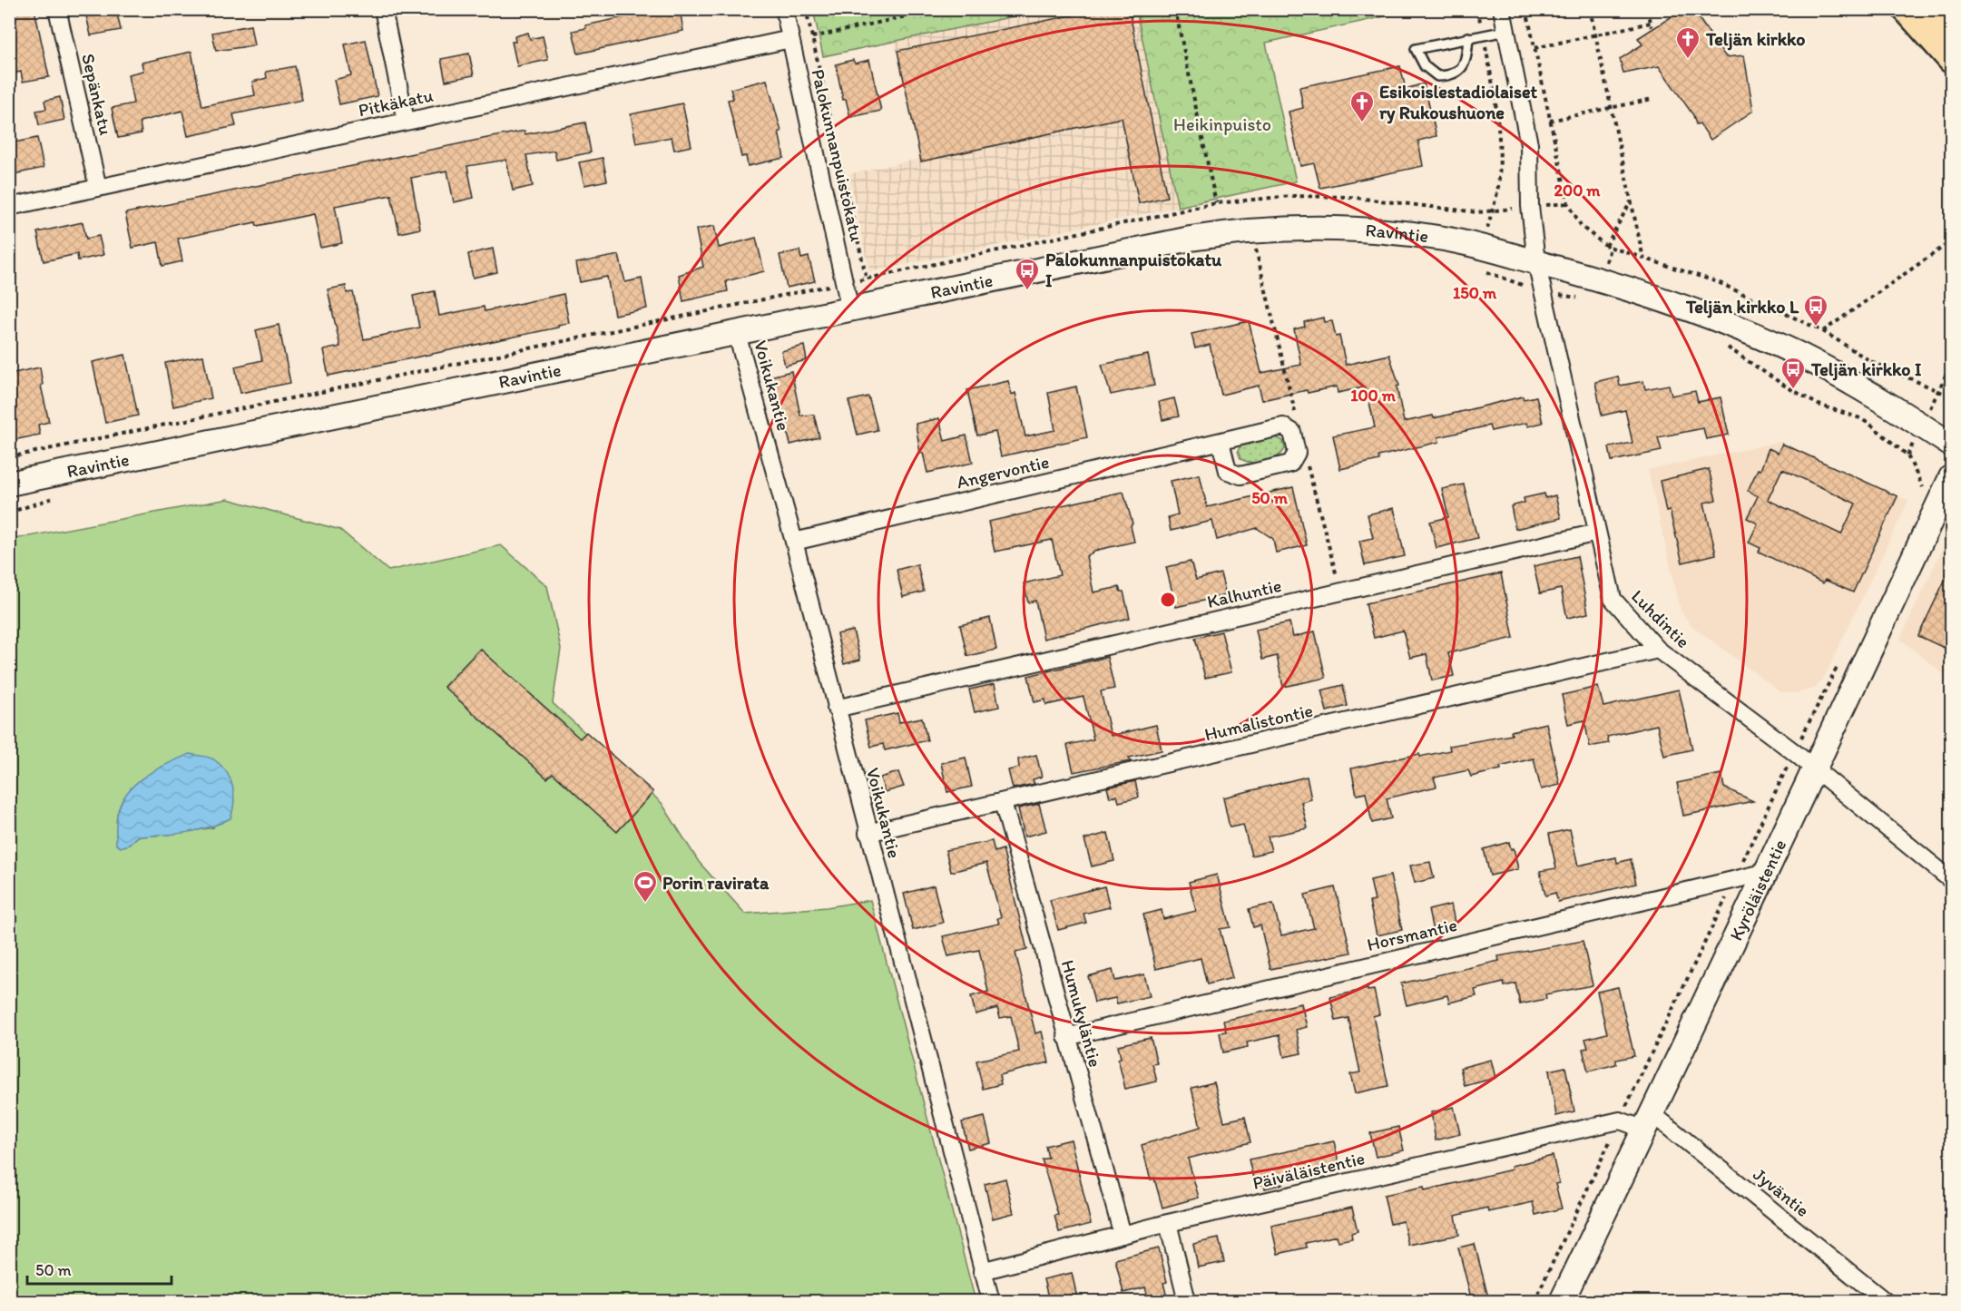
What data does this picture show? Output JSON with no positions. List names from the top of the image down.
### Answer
{
  "streets": {
    "main road": ["Ravintie", "Kyröläistentie"],
    "street": [
      "Sepänkatu",
      "Pitkäkatu",
      "Palokunnanpuistokatu",
      "Voikukantie",
      "Angervontie",
      "Kalhuntie",
      "Luhdintie",
      "Humalistontie",
      "Horsmantie",
      "Humukyläntie",
      "Päiväläistentie",
      "Jyväntie"
    ]
  },
  "crossings": [
    ["Sepänkatu", "Pitkäkatu"],
    ["Pitkäkatu", "Palokunnanpuistokatu"],
    ["Palokunnanpuistokatu", "Ravintie"],
    ["Ravintie", "Voikukantie"],
    ["Ravintie", "Luhdintie"],
    ["Voikukantie", "Angervontie"],
    ["Voikukantie", "Kalhuntie"],
    ["Voikukantie", "Humalistontie"],
    ["Voikukantie", "Päiväläistentie"],
    ["Kalhuntie", "Luhdintie"],
    ["Luhdintie", "Humalistontie"],
    ["Luhdintie", "Kyröläistentie"],
    ["Humalistontie", "Humukyläntie"],
    ["Kyröläistentie", "Horsmantie"],
    ["Kyröläistentie", "Päiväläistentie"],
    ["Kyröläistentie", "Jyväntie"],
    ["Horsmantie", "Humukyläntie"],
    ["Humukyläntie", "Päiväläistentie"],
    ["Päiväläistentie", "Jyväntie"]
  ],
  "parks": ["Heikinpuisto"],
  "places": {
    "church": ["Teljän kirkko", "Esikoislestadiolaiset ry Rukoushuone"],
    "bus stop": ["Palokunnanpuistokatu I", "Teljän kirkko L", "Teljän kirkko I"],
    "sports": ["Porin ravirata"]
  },
  "scale_bar": "50 m",
  "rings": [
    "200 m",
    "150 m",
    "100 m",
    "50 m"
  ]
}
